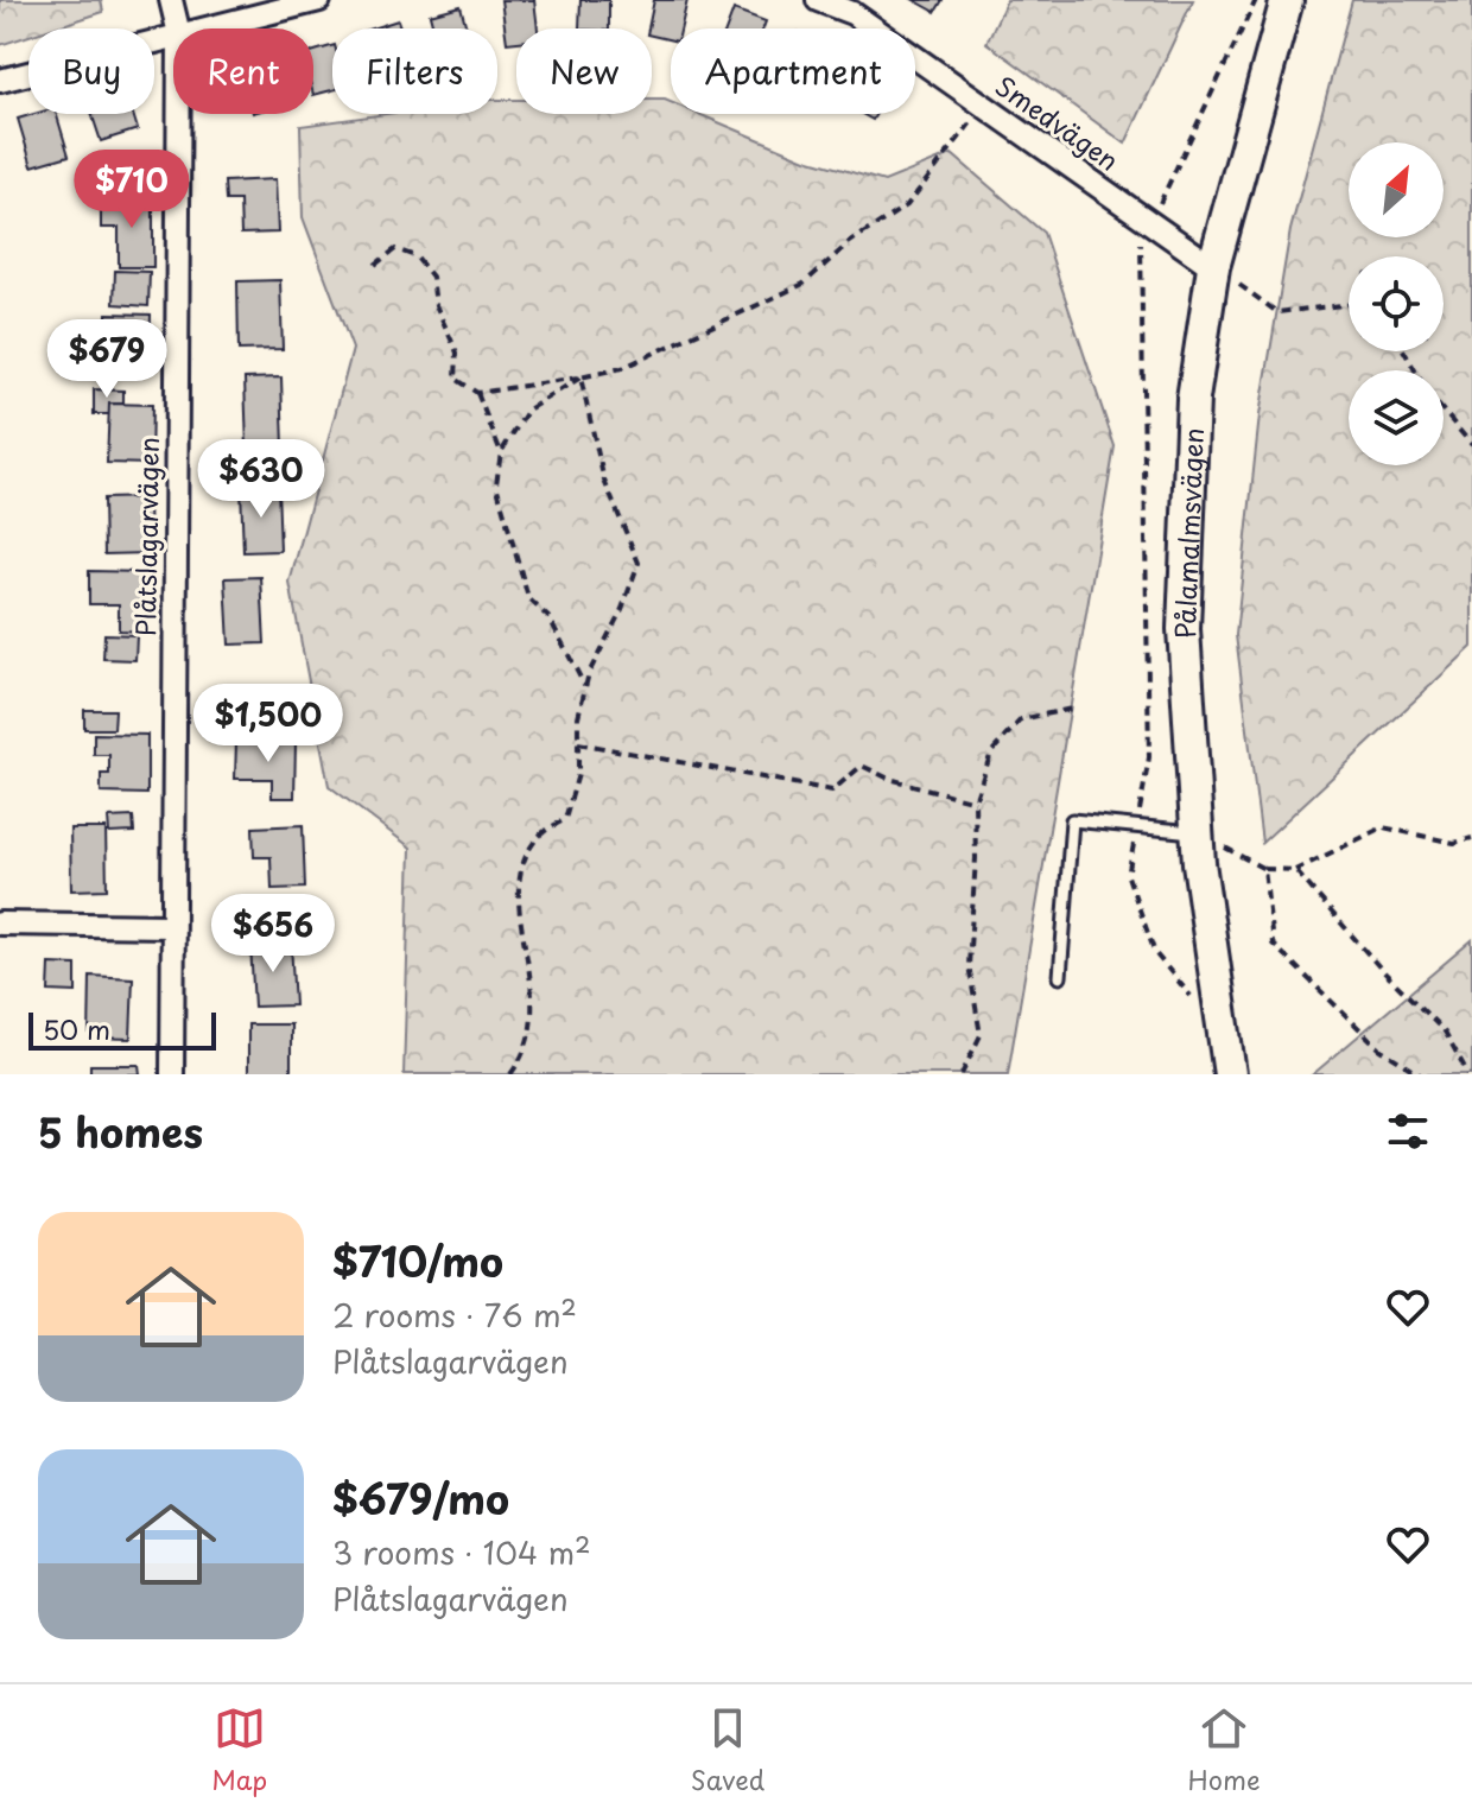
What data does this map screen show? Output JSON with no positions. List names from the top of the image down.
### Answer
{
  "streets": {
    "street": ["Smedvägen", "Pålamalmsvägen", "Plåtslagarvägen"]
  },
  "crossings": [
    ["Smedvägen", "Pålamalmsvägen"]
  ],
  "scale_bar": "50 m",
  "north": "top right",
  "page": {
    "chip": [
      "Buy",
      "Rent",
      "Filters",
      "New",
      "Apartment"
    ],
    "price": [
      "$710",
      "$679",
      "$630",
      "$1,500",
      "$656"
    ],
    "scale": "50 m",
    "heading": "5 homes",
    "list": [
      {
        "name": "$710/mo",
        "note": "2 rooms · 76 m² · Plåtslagarvägen"
      },
      {
        "name": "$679/mo",
        "note": "3 rooms · 104 m² · Plåtslagarvägen"
      }
    ],
    "tabs": ["Map", "Saved", "Home"]
  }
}
